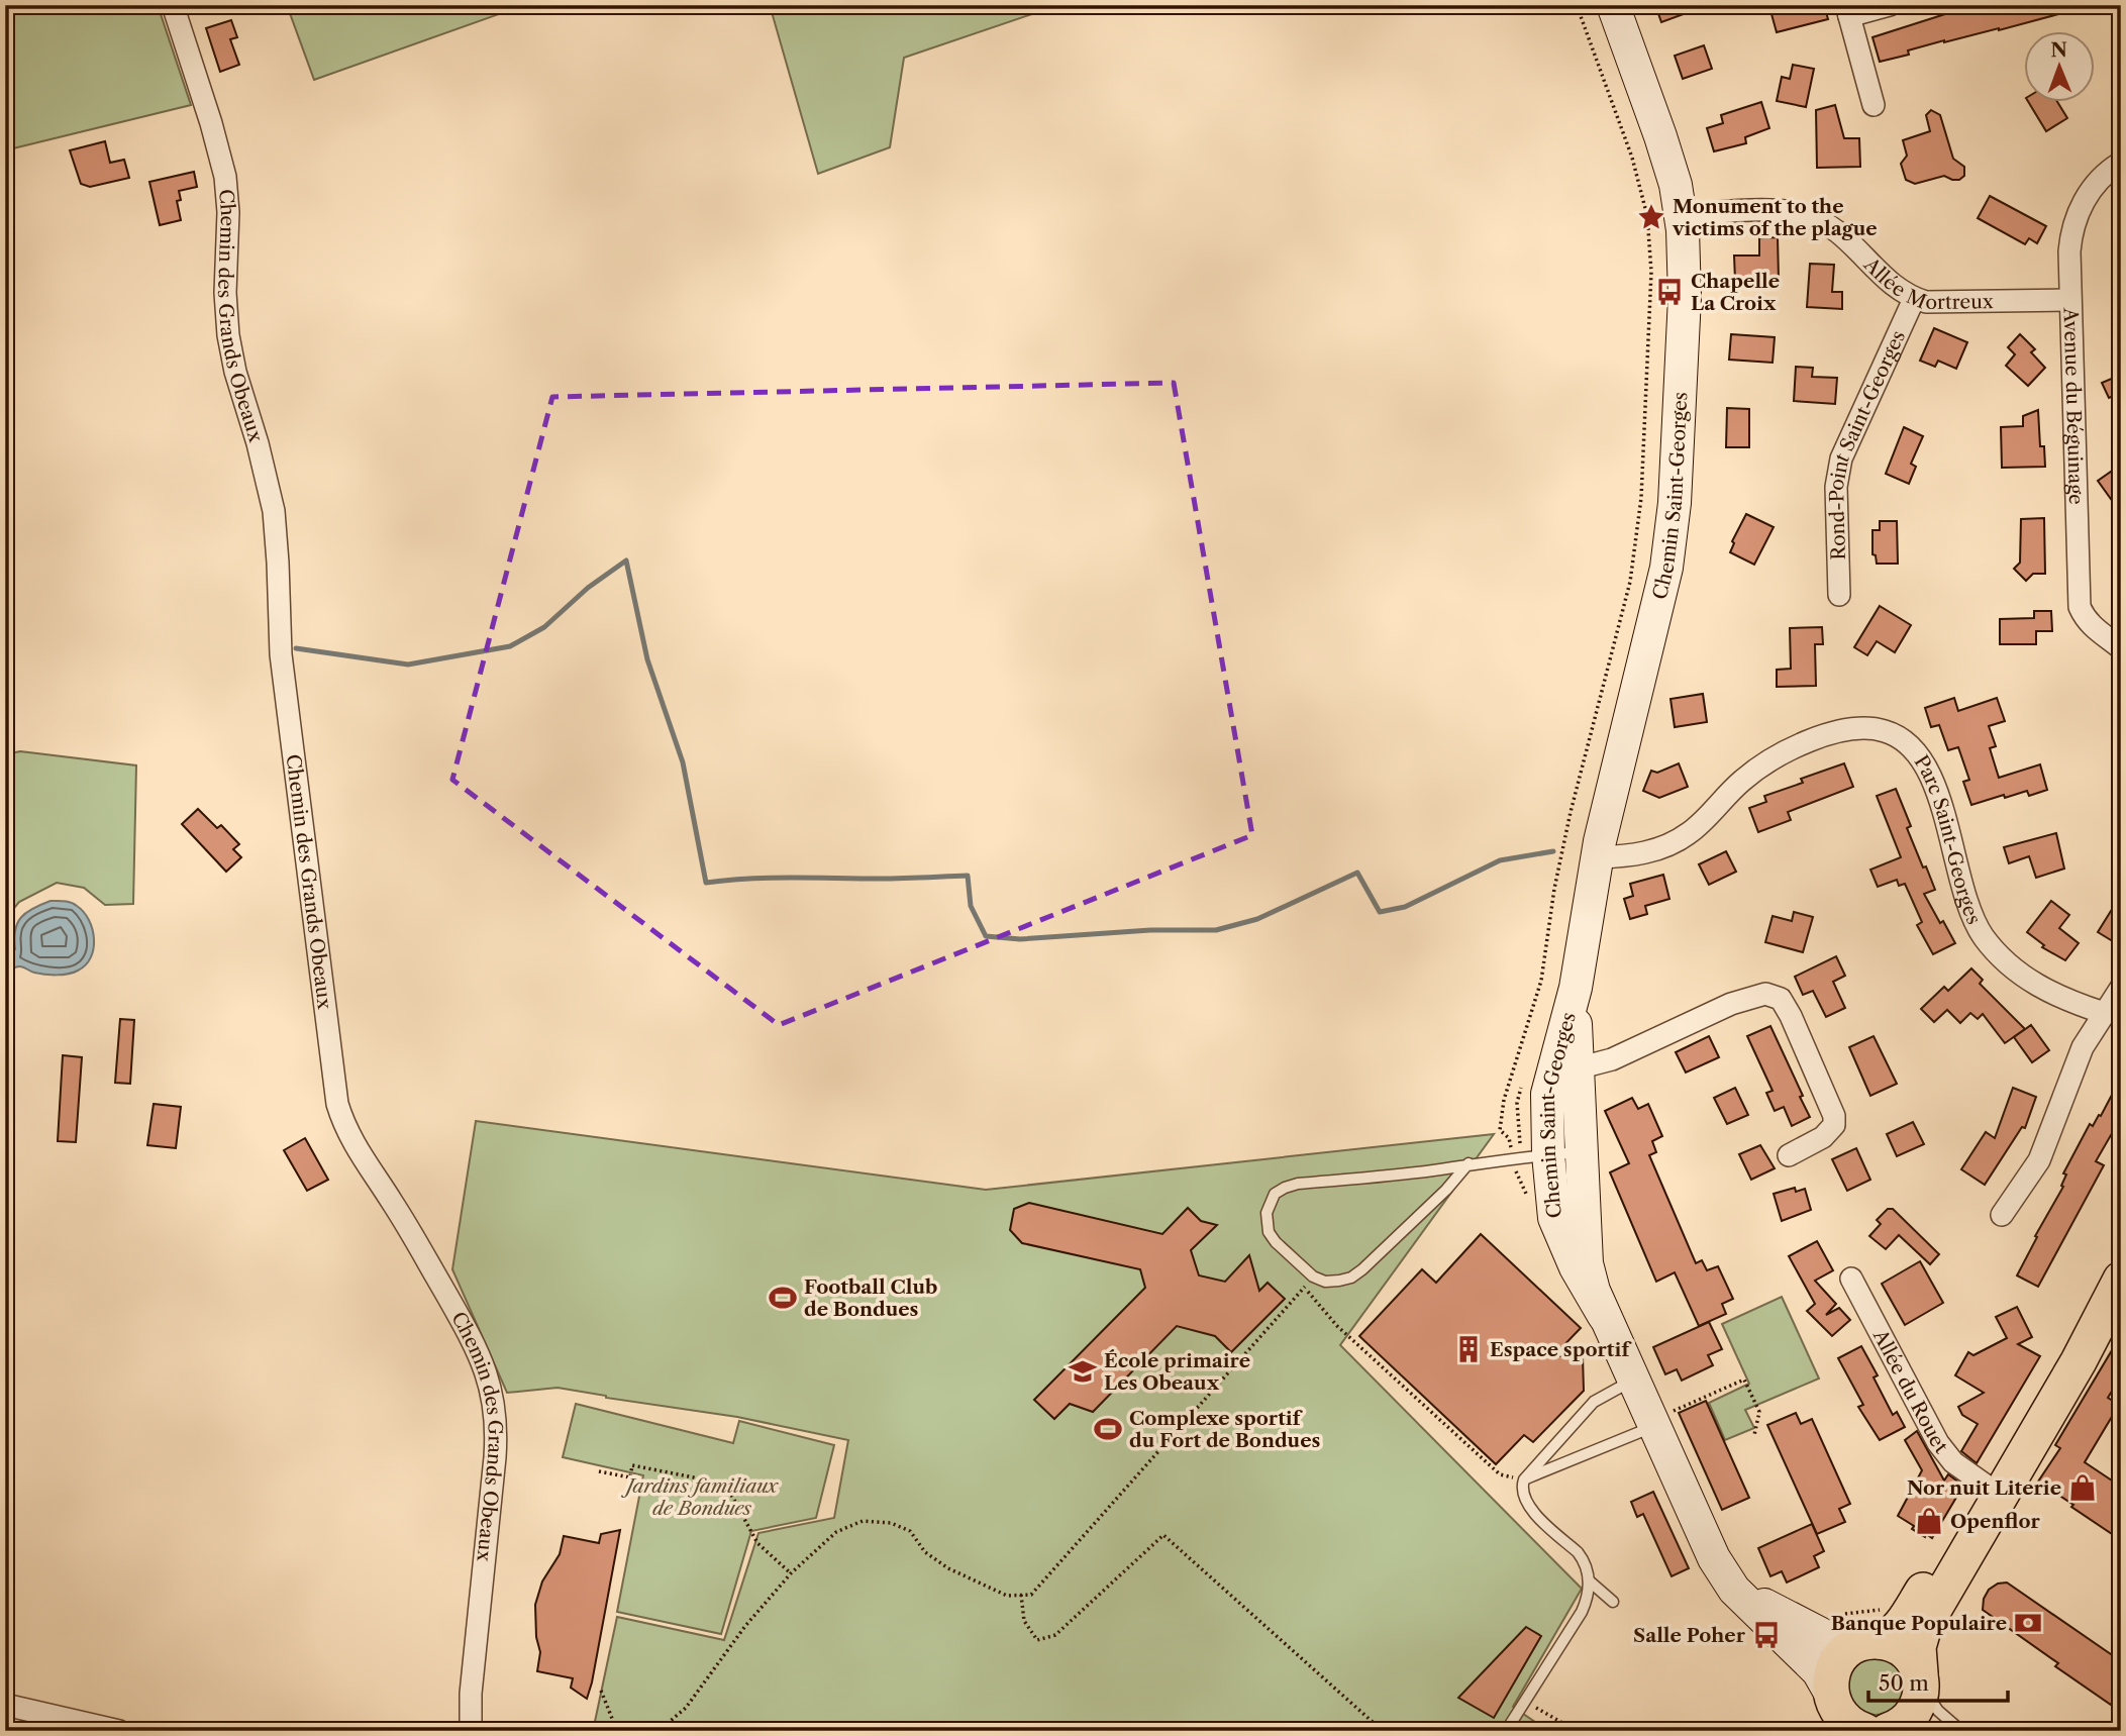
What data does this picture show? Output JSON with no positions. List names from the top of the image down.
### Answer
{
  "streets": {
    "street": [
      "Allée Mortreux",
      "Chemin des Grands Obeaux",
      "Avenue du Béguinage",
      "Rond-Point Saint-Georges",
      "Chemin Saint-Georges",
      "Parc Saint-Georges",
      "Allée du Rouet"
    ]
  },
  "crossings": [
    ["Allée Mortreux", "Avenue du Béguinage"],
    ["Allée Mortreux", "Rond-Point Saint-Georges"],
    ["Allée Mortreux", "Chemin Saint-Georges"],
    ["Chemin Saint-Georges", "Parc Saint-Georges"]
  ],
  "parks": ["Jardins familiaux de Bondues"],
  "places": {
    "place": ["Monument to the victims of the plague"],
    "bus stop": ["Chapelle La Croix", "Salle Poher"],
    "sports": ["Football Club de Bondues", "Complexe sportif du Fort de Bondues"],
    "building": ["Espace sportif"],
    "school or university": ["École primaire Les Obeaux"],
    "shop": ["Nor nuit Literie", "Openflor"],
    "bank": ["Banque Populaire"]
  },
  "scale_bar": "50 m",
  "north": "top"
}
